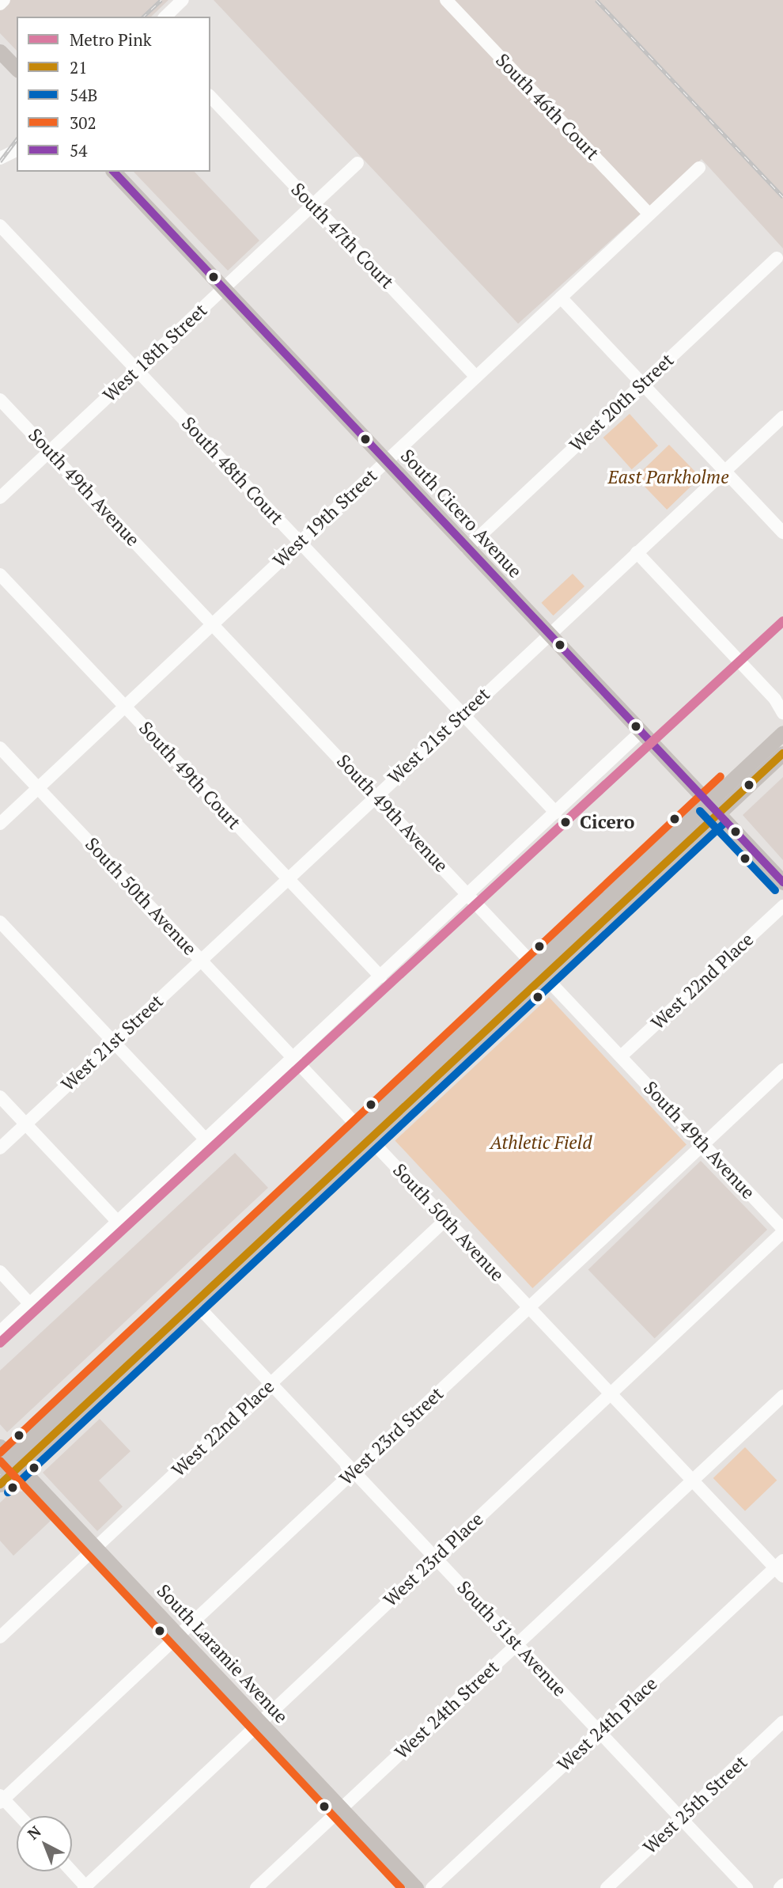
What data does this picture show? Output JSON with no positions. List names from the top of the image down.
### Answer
{
  "streets": {
    "main road": ["South Cicero Avenue", "South Laramie Avenue"],
    "street": [
      "South 46th Court",
      "South 47th Court",
      "West 18th Street",
      "West 20th Street",
      "South 48th Court",
      "South 49th Avenue",
      "West 19th Street",
      "West 21st Street",
      "South 49th Court",
      "South 50th Avenue",
      "West 22nd Place",
      "West 23rd Street",
      "West 23rd Place",
      "South 51st Avenue",
      "West 24th Street",
      "West 24th Place",
      "West 25th Street"
    ]
  },
  "crossings": [
    ["South 46th Court", "West 19th Street"],
    ["South 47th Court", "West 18th Street"],
    ["South 47th Court", "West 19th Street"],
    ["West 18th Street", "South 48th Court"],
    ["West 18th Street", "South 49th Avenue"],
    ["West 18th Street", "South Cicero Avenue"],
    ["West 20th Street", "South Cicero Avenue"],
    ["South 48th Court", "West 19th Street"],
    ["South 48th Court", "West 21st Street"],
    ["South 49th Avenue", "West 19th Street"],
    ["South 49th Avenue", "West 21st Street"],
    ["South 49th Avenue", "West 22nd Place"],
    ["South 49th Avenue", "West 23rd Street"],
    ["South 49th Avenue", "West 23rd Place"],
    ["South Cicero Avenue", "West 19th Street"],
    ["South Cicero Avenue", "West 21st Street"],
    ["West 19th Street", "South 49th Court"],
    ["West 19th Street", "South 50th Avenue"],
    ["West 21st Street", "South 49th Court"],
    ["West 21st Street", "South 50th Avenue"],
    ["South 50th Avenue", "West 22nd Place"],
    ["South 50th Avenue", "West 23rd Street"],
    ["South 50th Avenue", "West 23rd Place"],
    ["South 50th Avenue", "West 24th Street"],
    ["South 50th Avenue", "West 24th Place"],
    ["West 22nd Place", "South 51st Avenue"],
    ["West 22nd Place", "South Laramie Avenue"],
    ["West 23rd Street", "South 51st Avenue"],
    ["West 23rd Street", "South Laramie Avenue"],
    ["West 23rd Place", "South 51st Avenue"],
    ["West 23rd Place", "South Laramie Avenue"],
    ["South 51st Avenue", "West 24th Street"],
    ["South 51st Avenue", "West 24th Place"],
    ["South 51st Avenue", "West 25th Street"],
    ["South Laramie Avenue", "West 24th Street"]
  ],
  "parks": ["East Parkholme", "Athletic Field"],
  "places": ["Cicero"],
  "lines": [
    "transit line 54",
    "metro line Pink",
    "transit line 21",
    "transit line 302",
    "transit line 54B"
  ],
  "legend": [
    "Metro Pink",
    "21",
    "54B",
    "302",
    "54"
  ],
  "north": "top left"
}
